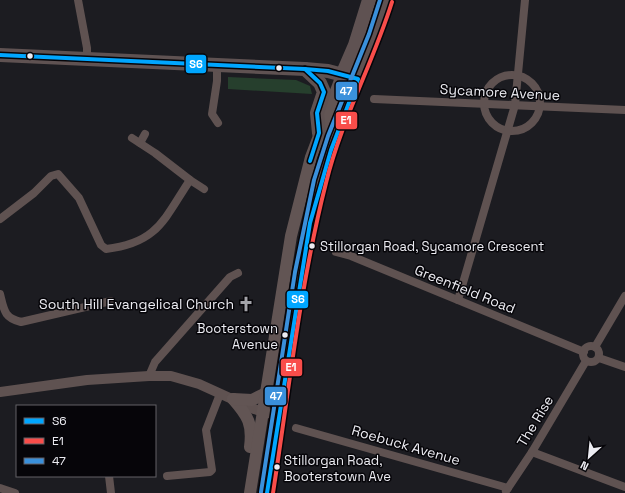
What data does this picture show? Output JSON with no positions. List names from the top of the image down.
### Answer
{
  "streets": {
    "street": [
      "Sycamore Avenue",
      "Greenfield Road",
      "The Rise",
      "Roebuck Avenue"
    ]
  },
  "crossings": [
    ["Greenfield Road", "The Rise"],
    ["The Rise", "Roebuck Avenue"]
  ],
  "places": {
    "other": ["Stillorgan Road, Sycamore Crescent", "Booterstown Avenue", "Stillorgan Road, Booterstown Ave"],
    "church": ["South Hill Evangelical Church"]
  },
  "lines": ["transit line 47", "transit line E1", "transit line S6"],
  "legend": ["S6", "E1", "47"],
  "north": "bottom left"
}
